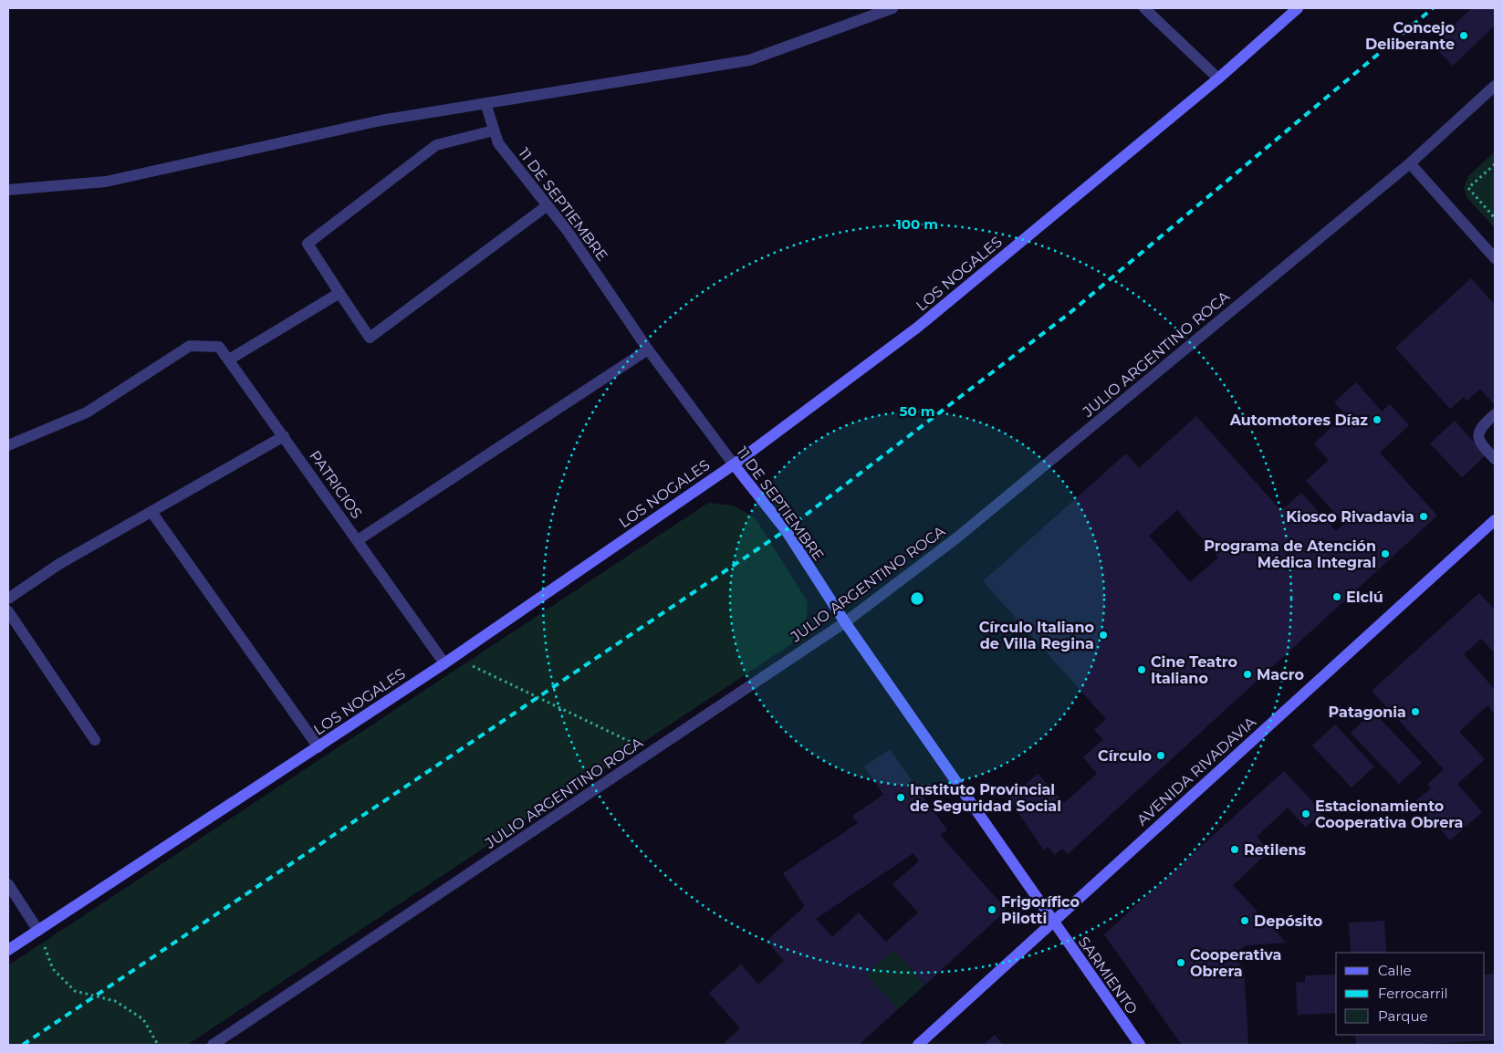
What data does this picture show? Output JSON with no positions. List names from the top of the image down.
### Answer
{
  "streets": {
    "street": [
      "11 DE SEPTIEMBRE",
      "LOS NOGALES",
      "JULIO ARGENTINO ROCA",
      "PATRICIOS",
      "AVENIDA RIVADAVIA",
      "SARMIENTO"
    ]
  },
  "crossings": [
    ["11 DE SEPTIEMBRE", "LOS NOGALES"],
    ["11 DE SEPTIEMBRE", "JULIO ARGENTINO ROCA"],
    ["11 DE SEPTIEMBRE", "AVENIDA RIVADAVIA"],
    ["11 DE SEPTIEMBRE", "SARMIENTO"],
    ["LOS NOGALES", "PATRICIOS"],
    ["AVENIDA RIVADAVIA", "SARMIENTO"]
  ],
  "places": [
    "Concejo Deliberante",
    "Automotores Díaz",
    "Kiosco Rivadavia",
    "Programa de Atención Médica Integral",
    "Elclú",
    "Círculo Italiano de Villa Regina",
    "Cine Teatro Italiano",
    "Macro",
    "Patagonia",
    "Círculo",
    "Instituto Provincial de Seguridad Social",
    "Estacionamiento Cooperativa Obrera",
    "Retilens",
    "Frigorífico Pilotti",
    "Depósito",
    "Cooperativa Obrera"
  ],
  "legend": ["Calle", "Ferrocarril", "Parque"],
  "rings": ["100 m", "50 m"]
}
